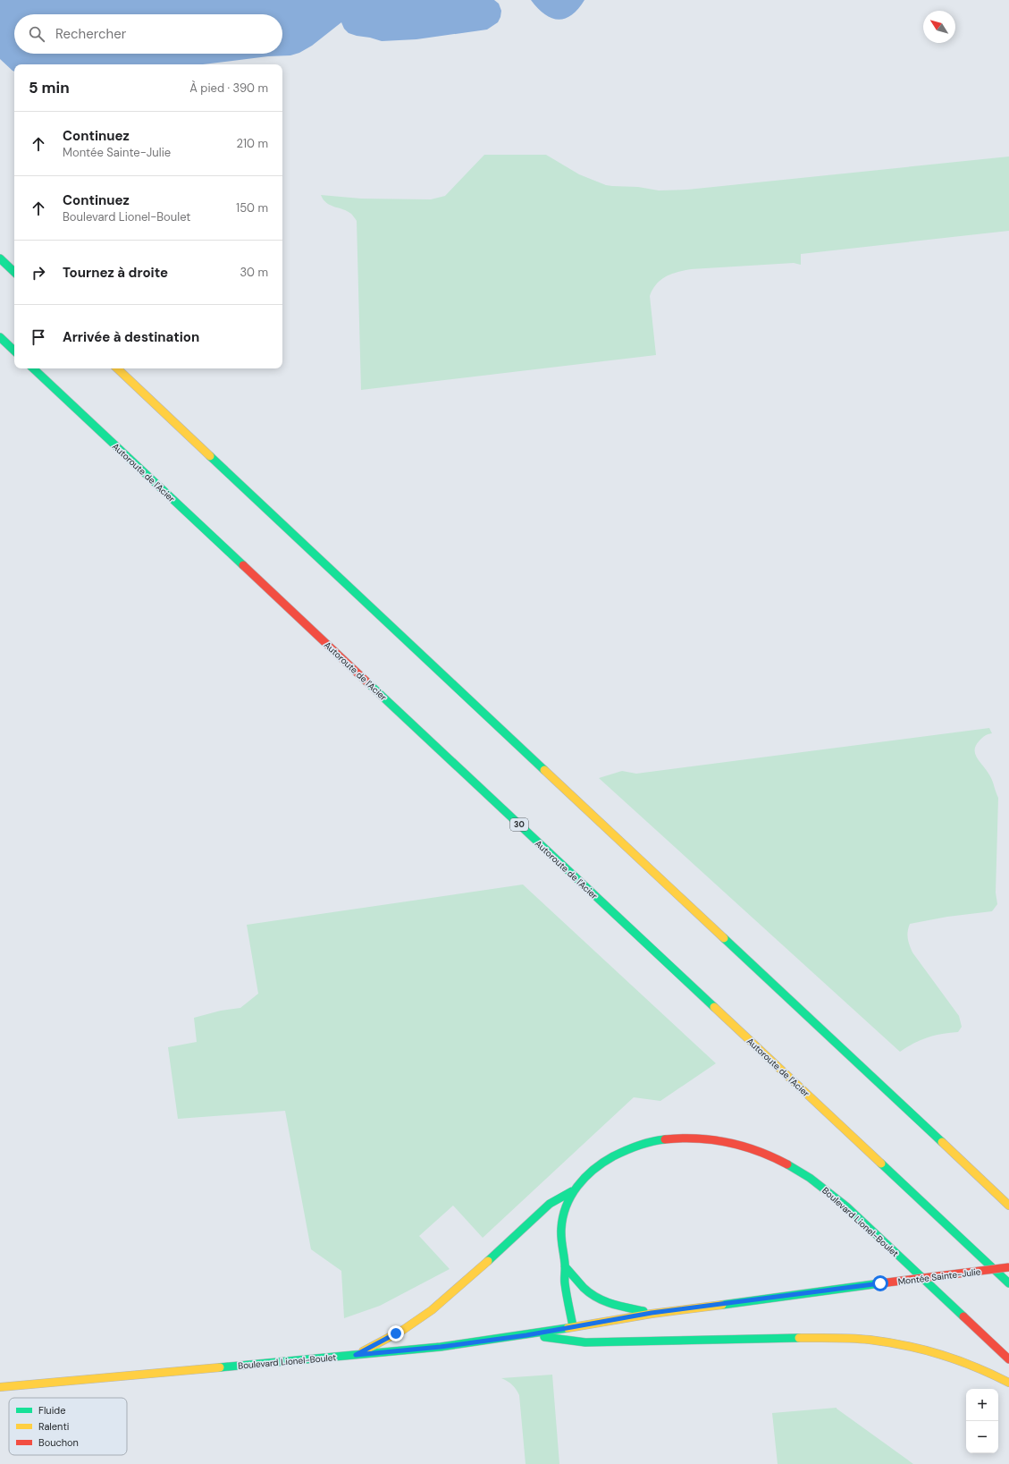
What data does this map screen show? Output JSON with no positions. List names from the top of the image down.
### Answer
{
  "streets": {
    "main road": [
      "Autoroute de l'Acier",
      "30",
      "Boulevard Lionel-Boulet",
      "Montée Sainte-Julie"
    ]
  },
  "crossings": [
    ["Boulevard Lionel-Boulet", "Montée Sainte-Julie"]
  ],
  "legend": ["Fluide", "Ralenti", "Bouchon"],
  "north": "top left",
  "page": {
    "search": "Rechercher",
    "heading": ["5 min", "À pied · 390 m"],
    "list": [
      ["Continuez", "Montée Sainte-Julie", "210 m"],
      ["Continuez", "Boulevard Lionel-Boulet", "150 m"],
      ["Tournez à droite", "30 m"],
      "Arrivée à destination"
    ],
    "map_buttons": ["+", "−"]
  }
}
